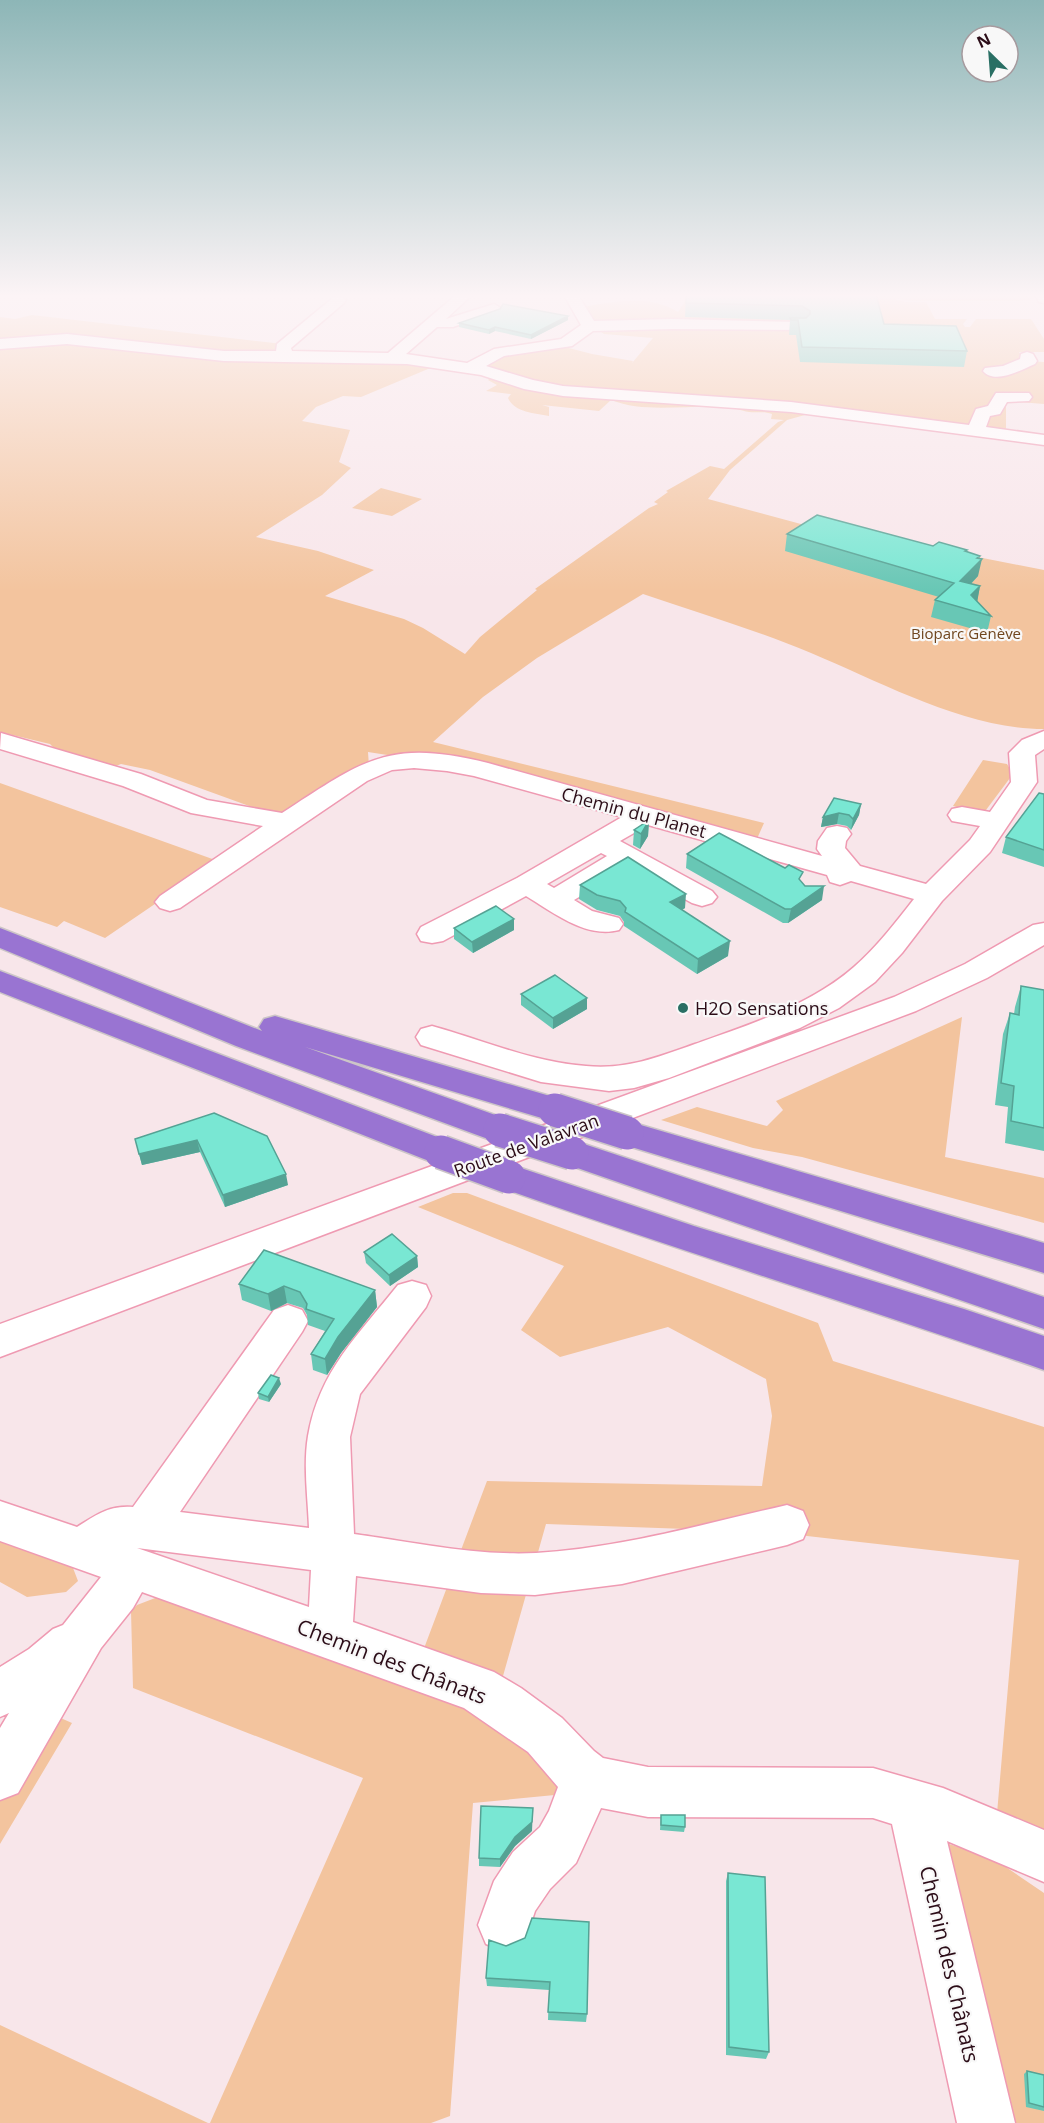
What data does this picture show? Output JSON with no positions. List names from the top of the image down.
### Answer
{
  "streets": {
    "street": ["Chemin du Planet", "Route de Valavran", "Chemin des Chânats"]
  },
  "parks": ["Bioparc Genève"],
  "places": ["H2O Sensations"],
  "north": "top left"
}
